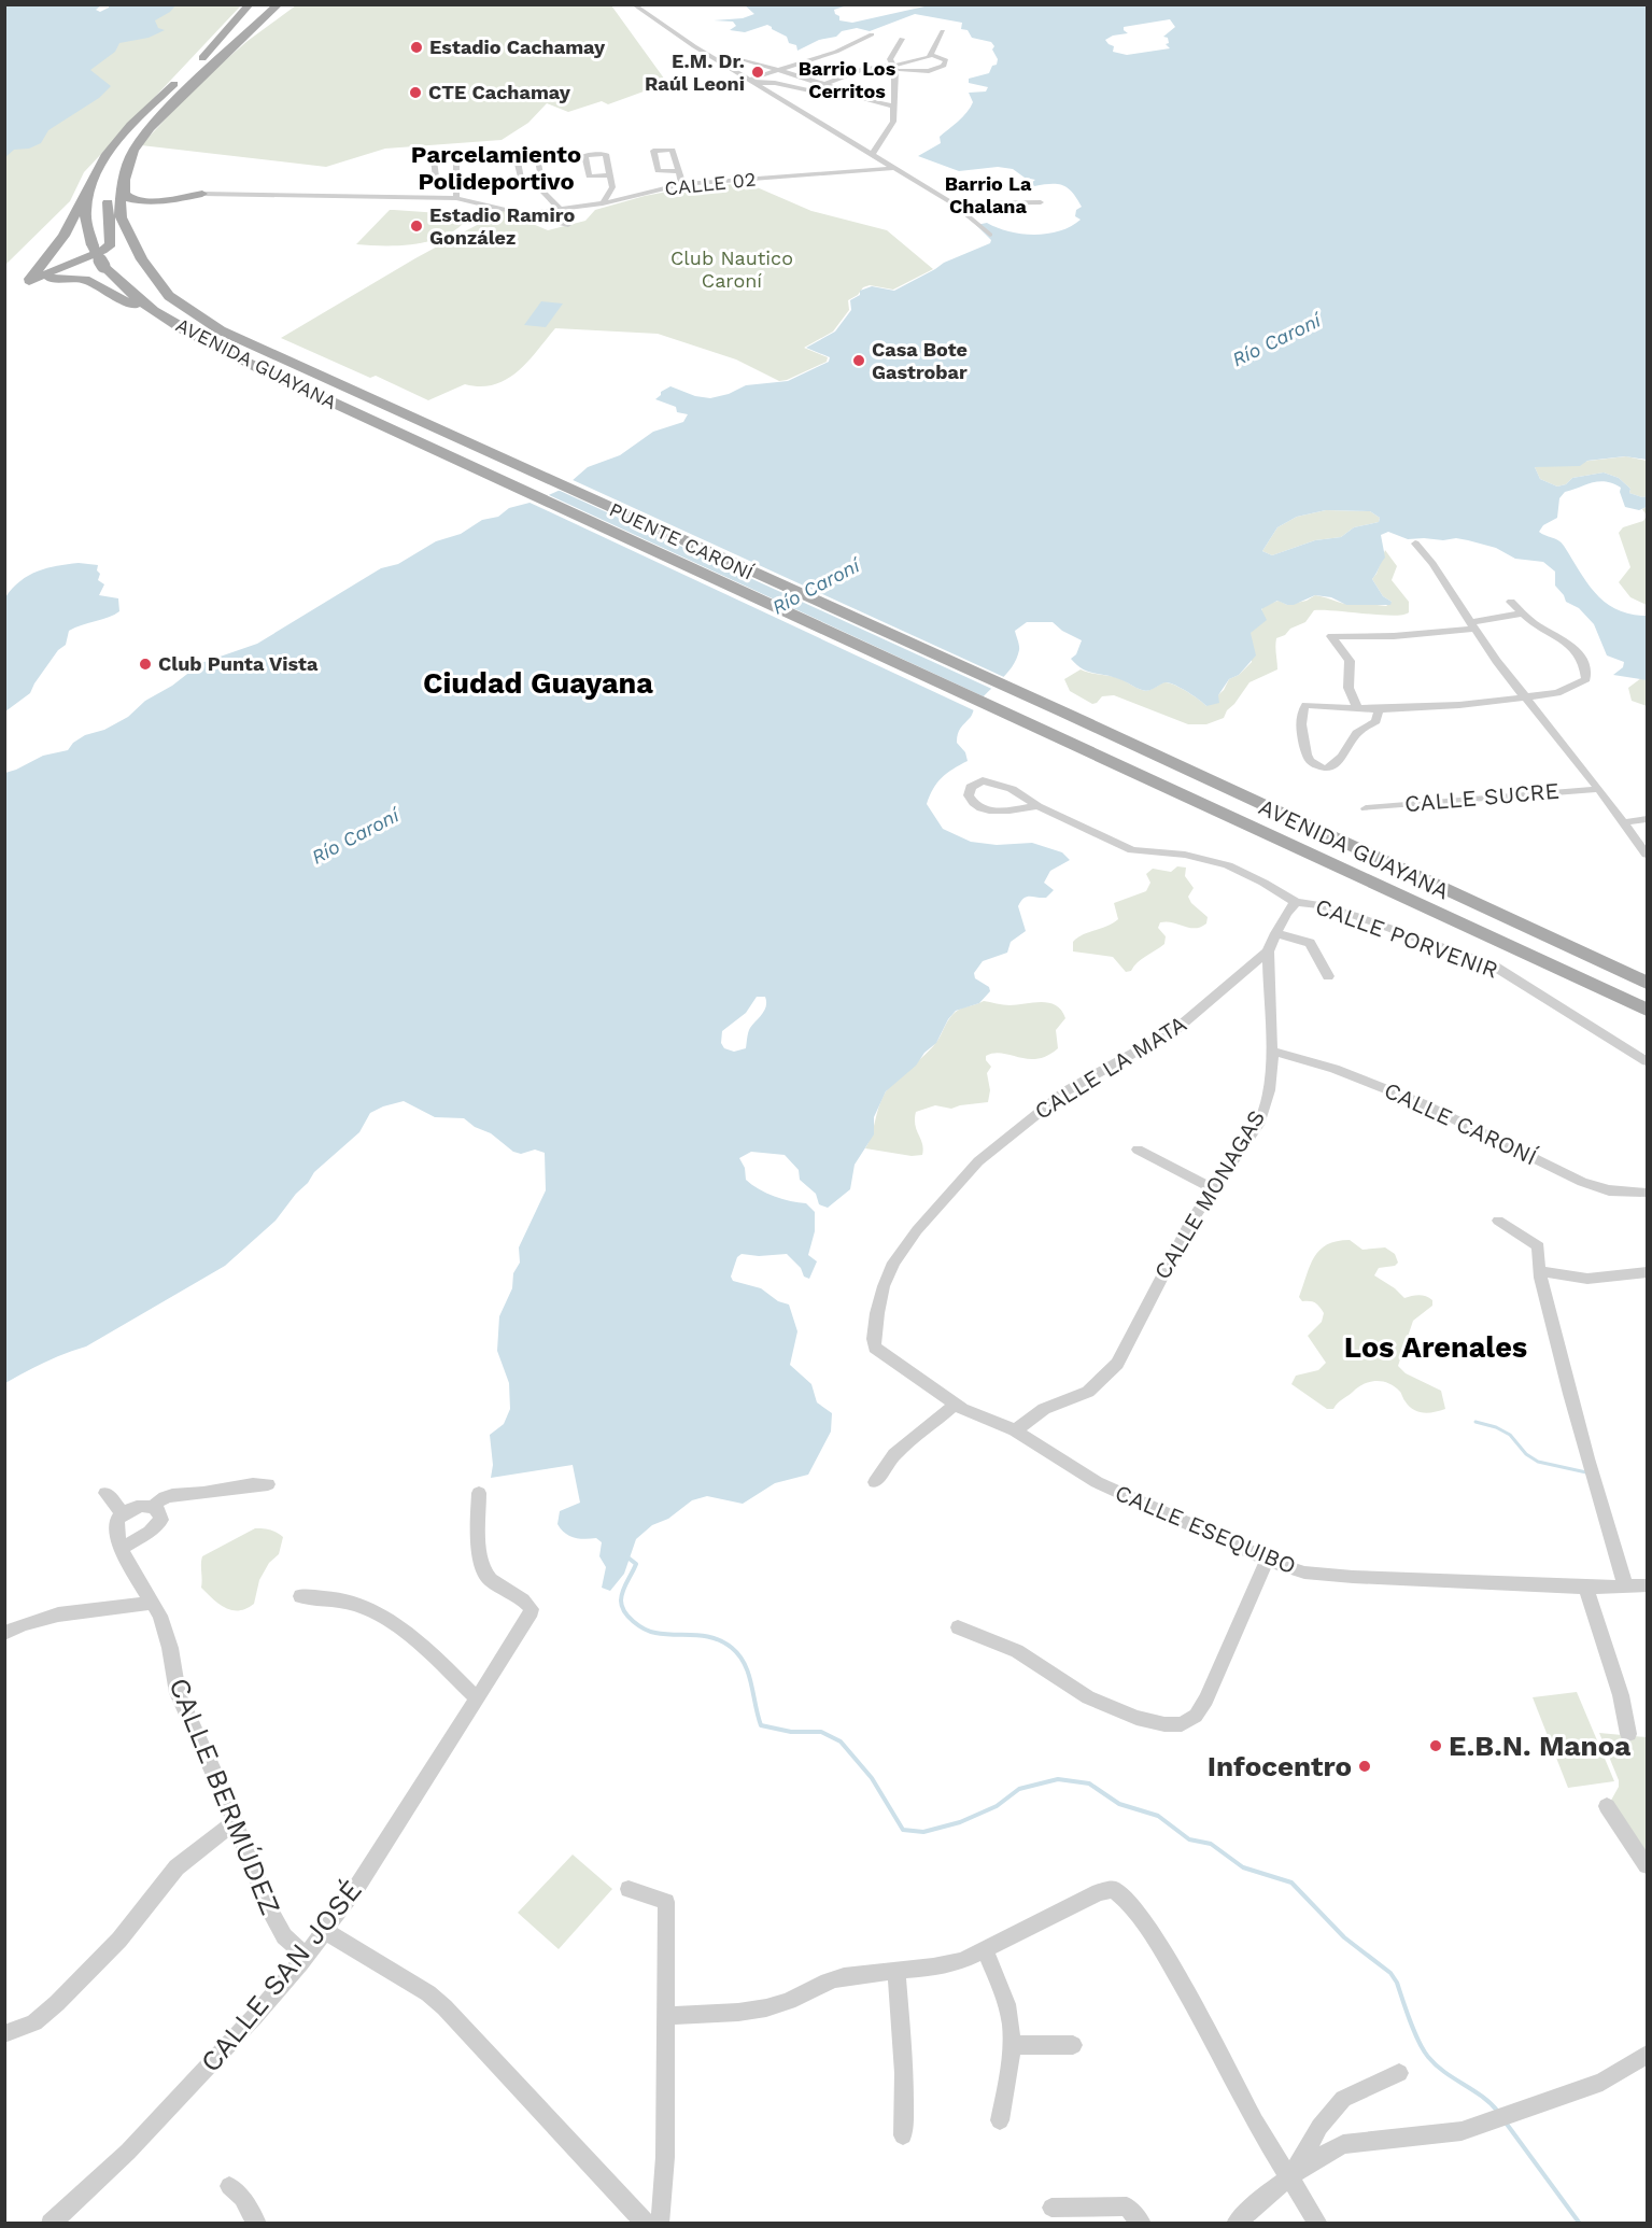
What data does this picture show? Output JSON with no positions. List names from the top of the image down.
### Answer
{
  "streets": {
    "main road": ["AVENIDA GUAYANA", "PUENTE CARONÍ"],
    "street": [
      "CALLE 02",
      "CALLE SUCRE",
      "CALLE PORVENIR",
      "CALLE LA MATA",
      "CALLE CARONÍ",
      "CALLE MONAGAS",
      "CALLE ESEQUIBO",
      "CALLE BERMÚDEZ",
      "CALLE SAN JOSÉ"
    ]
  },
  "crossings": [
    ["AVENIDA GUAYANA", "PUENTE CARONÍ"],
    ["CALLE PORVENIR", "CALLE MONAGAS"],
    ["CALLE LA MATA", "CALLE MONAGAS"],
    ["CALLE LA MATA", "CALLE ESEQUIBO"],
    ["CALLE CARONÍ", "CALLE MONAGAS"],
    ["CALLE MONAGAS", "CALLE ESEQUIBO"],
    ["CALLE BERMÚDEZ", "CALLE SAN JOSÉ"]
  ],
  "districts": [
    "Barrio Los Cerritos",
    "Parcelamiento Polideportivo",
    "Barrio La Chalana",
    "Ciudad Guayana",
    "Los Arenales"
  ],
  "water": ["Río Caroní"],
  "parks": ["Club Nautico Caroní"],
  "places": [
    "Estadio Cachamay",
    "E.M. Dr. Raúl Leoni",
    "CTE Cachamay",
    "Estadio Ramiro González",
    "Casa Bote Gastrobar",
    "Club Punta Vista",
    "E.B.N. Manoa",
    "Infocentro"
  ]
}
